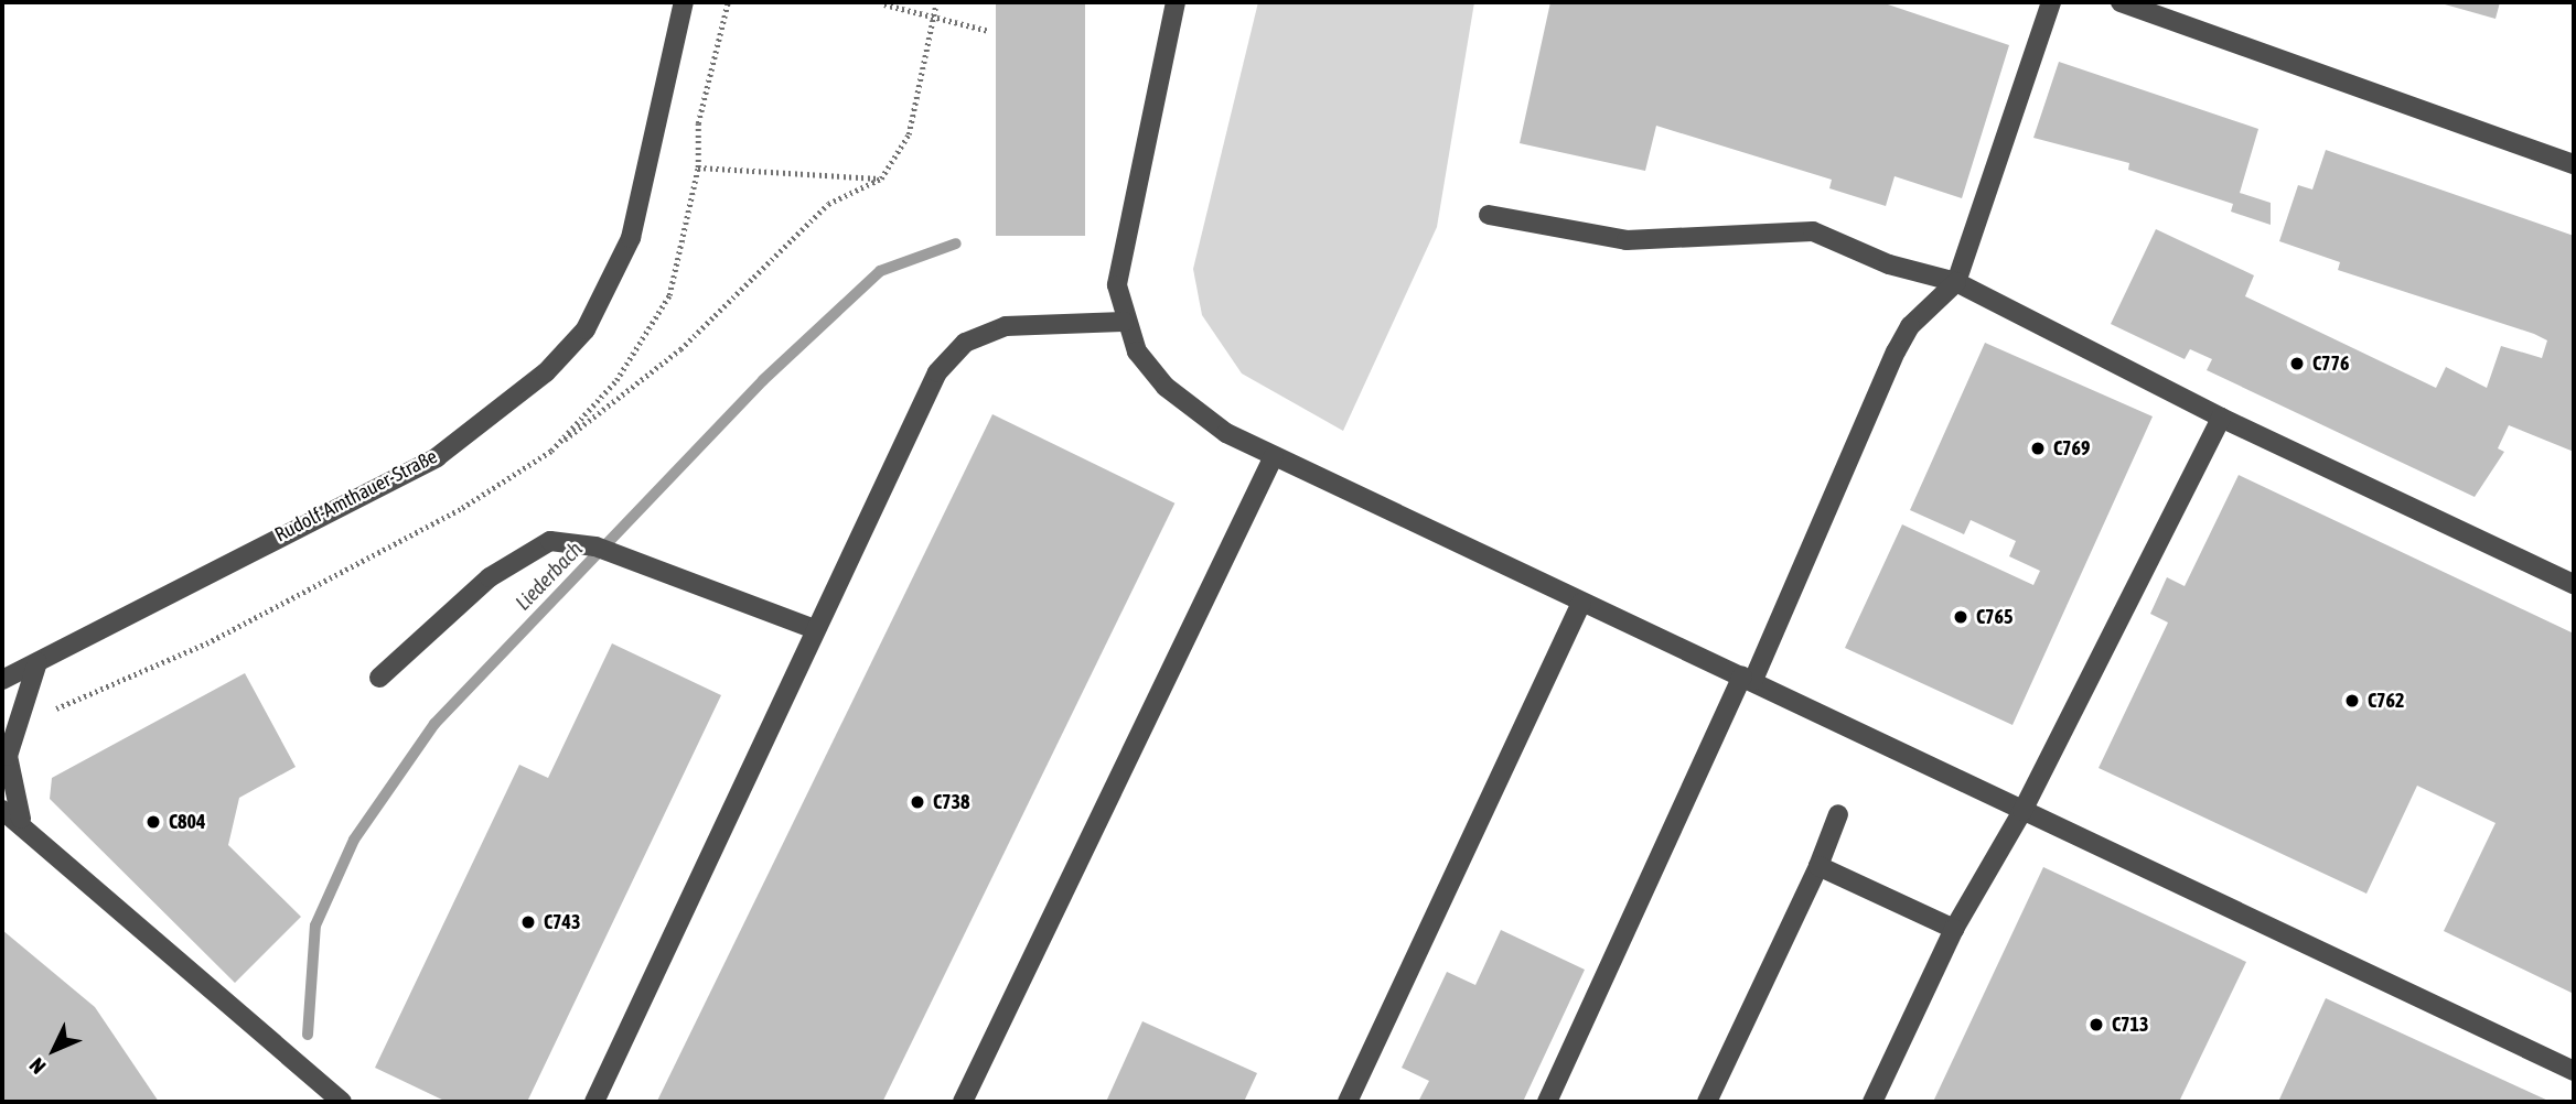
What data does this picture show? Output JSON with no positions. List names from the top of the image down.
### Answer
{
  "streets": {
    "street": ["Rudolf-Amthauer-Straße"]
  },
  "water": ["Liederbach"],
  "places": [
    "C776",
    "C769",
    "C765",
    "C762",
    "C738",
    "C804",
    "C743",
    "C713"
  ],
  "north": "bottom left"
}
